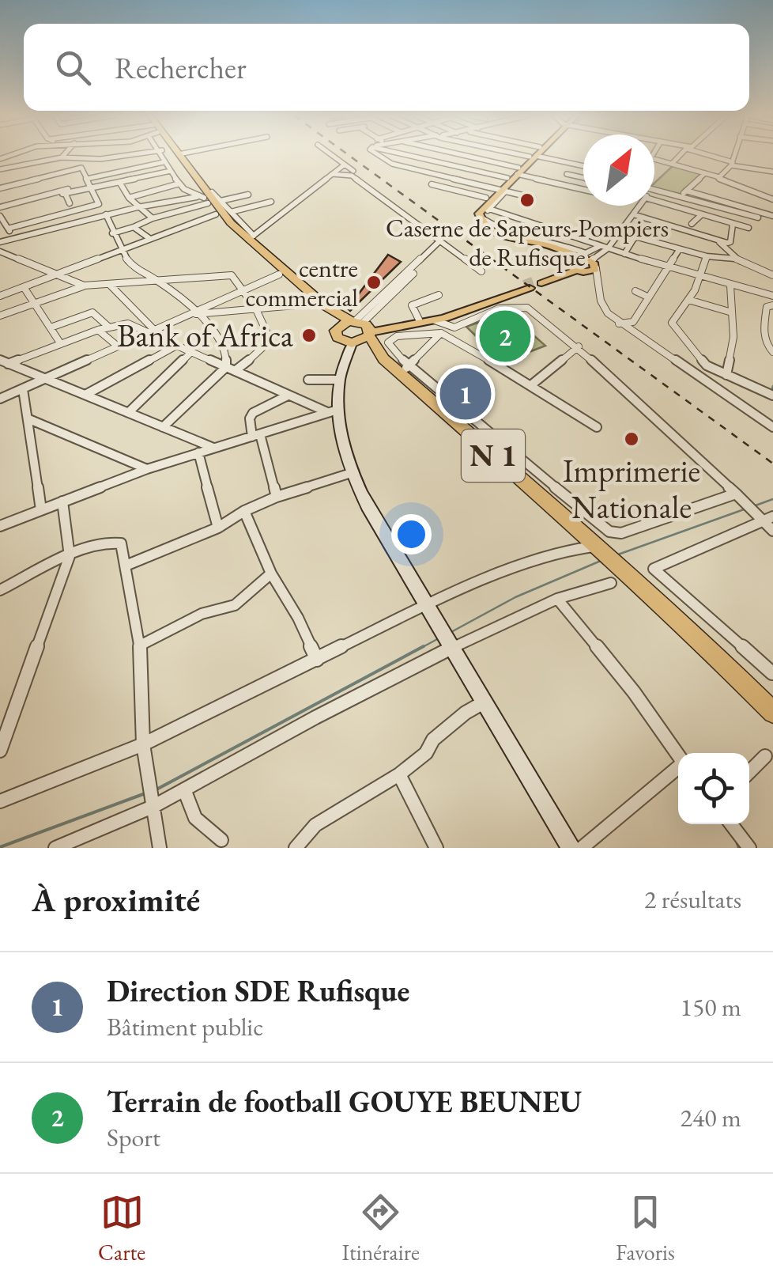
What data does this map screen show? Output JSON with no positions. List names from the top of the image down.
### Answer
{
  "streets": {
    "highway": ["N 1"]
  },
  "places": [
    "Caserne de Sapeurs-Pompiers de Rufisque",
    "centre commercial",
    "Bank of Africa",
    "Imprimerie Nationale"
  ],
  "north": "top right",
  "page": {
    "search": "Rechercher",
    "pins": ["2", "1"],
    "heading": ["À proximité", "2 résultats"],
    "list": [
      {
        "mark": "1",
        "name": "Direction SDE Rufisque",
        "note": "Bâtiment public",
        "value": "150 m"
      },
      {
        "mark": "2",
        "name": "Terrain de football GOUYE BEUNEU",
        "note": "Sport",
        "value": "240 m"
      }
    ],
    "nav": ["Carte", "Itinéraire", "Favoris"]
  }
}
